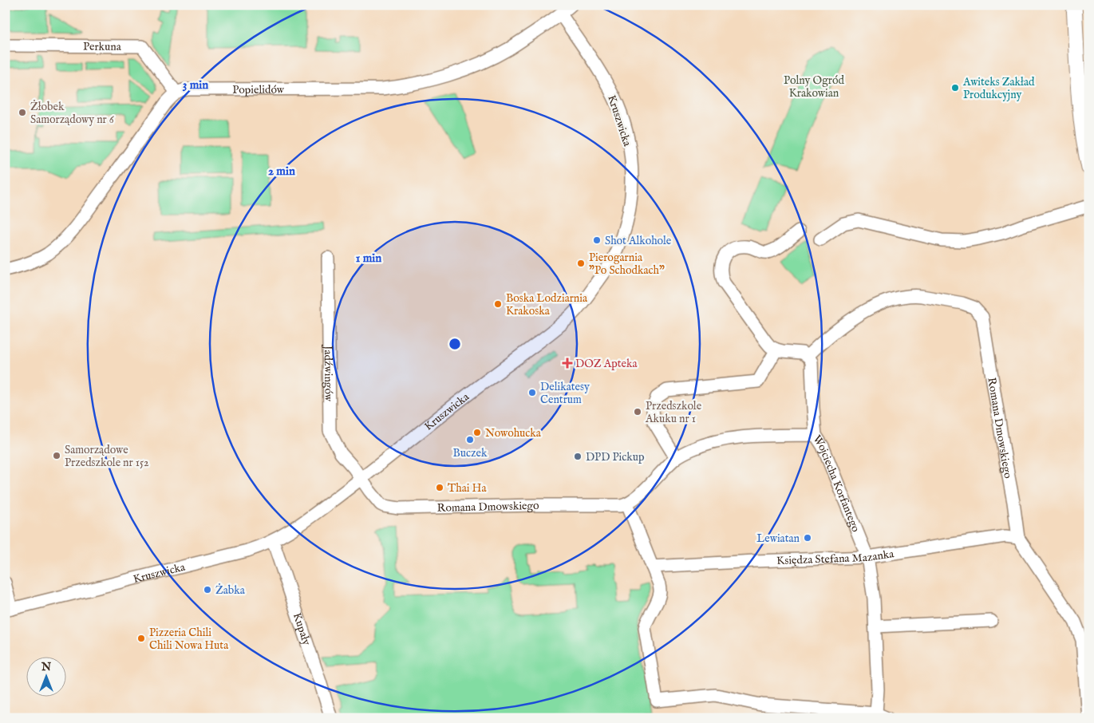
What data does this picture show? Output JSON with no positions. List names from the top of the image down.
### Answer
{
  "streets": {
    "street": [
      "Perkuna",
      "Popielidów",
      "Kruszwicka",
      "Jadźwingów",
      "Romana Dmowskiego",
      "Wojciecha Korfantego",
      "Księdza Stefana Mazanka",
      "Kupały"
    ]
  },
  "crossings": [
    ["Perkuna", "Popielidów"],
    ["Popielidów", "Kruszwicka"],
    ["Kruszwicka", "Jadźwingów"],
    ["Kruszwicka", "Romana Dmowskiego"],
    ["Kruszwicka", "Kupały"],
    ["Jadźwingów", "Romana Dmowskiego"],
    ["Romana Dmowskiego", "Wojciecha Korfantego"],
    ["Romana Dmowskiego", "Księdza Stefana Mazanka"],
    ["Wojciecha Korfantego", "Księdza Stefana Mazanka"]
  ],
  "parks": ["Polny Ogród Krakowian"],
  "places": {
    "other": [
      "Awiteks Zakład Produkcyjny",
      "Żłobek Samorządowy nr 6",
      "Shot Alkohole",
      "Pierogarnia \"Po Schodkach\"",
      "Boska Lodziarnia Krakoska",
      "Delikatesy Centrum",
      "Przedszkole Akuku nr 1",
      "Nowohucka",
      "Buczek",
      "Samorządowe Przedszkole nr 152",
      "DPD Pickup",
      "Thai Ha",
      "Lewiatan",
      "Żabka",
      "Pizzeria Chili Chili Nowa Huta"
    ],
    "health": ["DOZ Apteka"]
  },
  "north": "top",
  "rings": ["3 min", "2 min", "1 min"]
}
